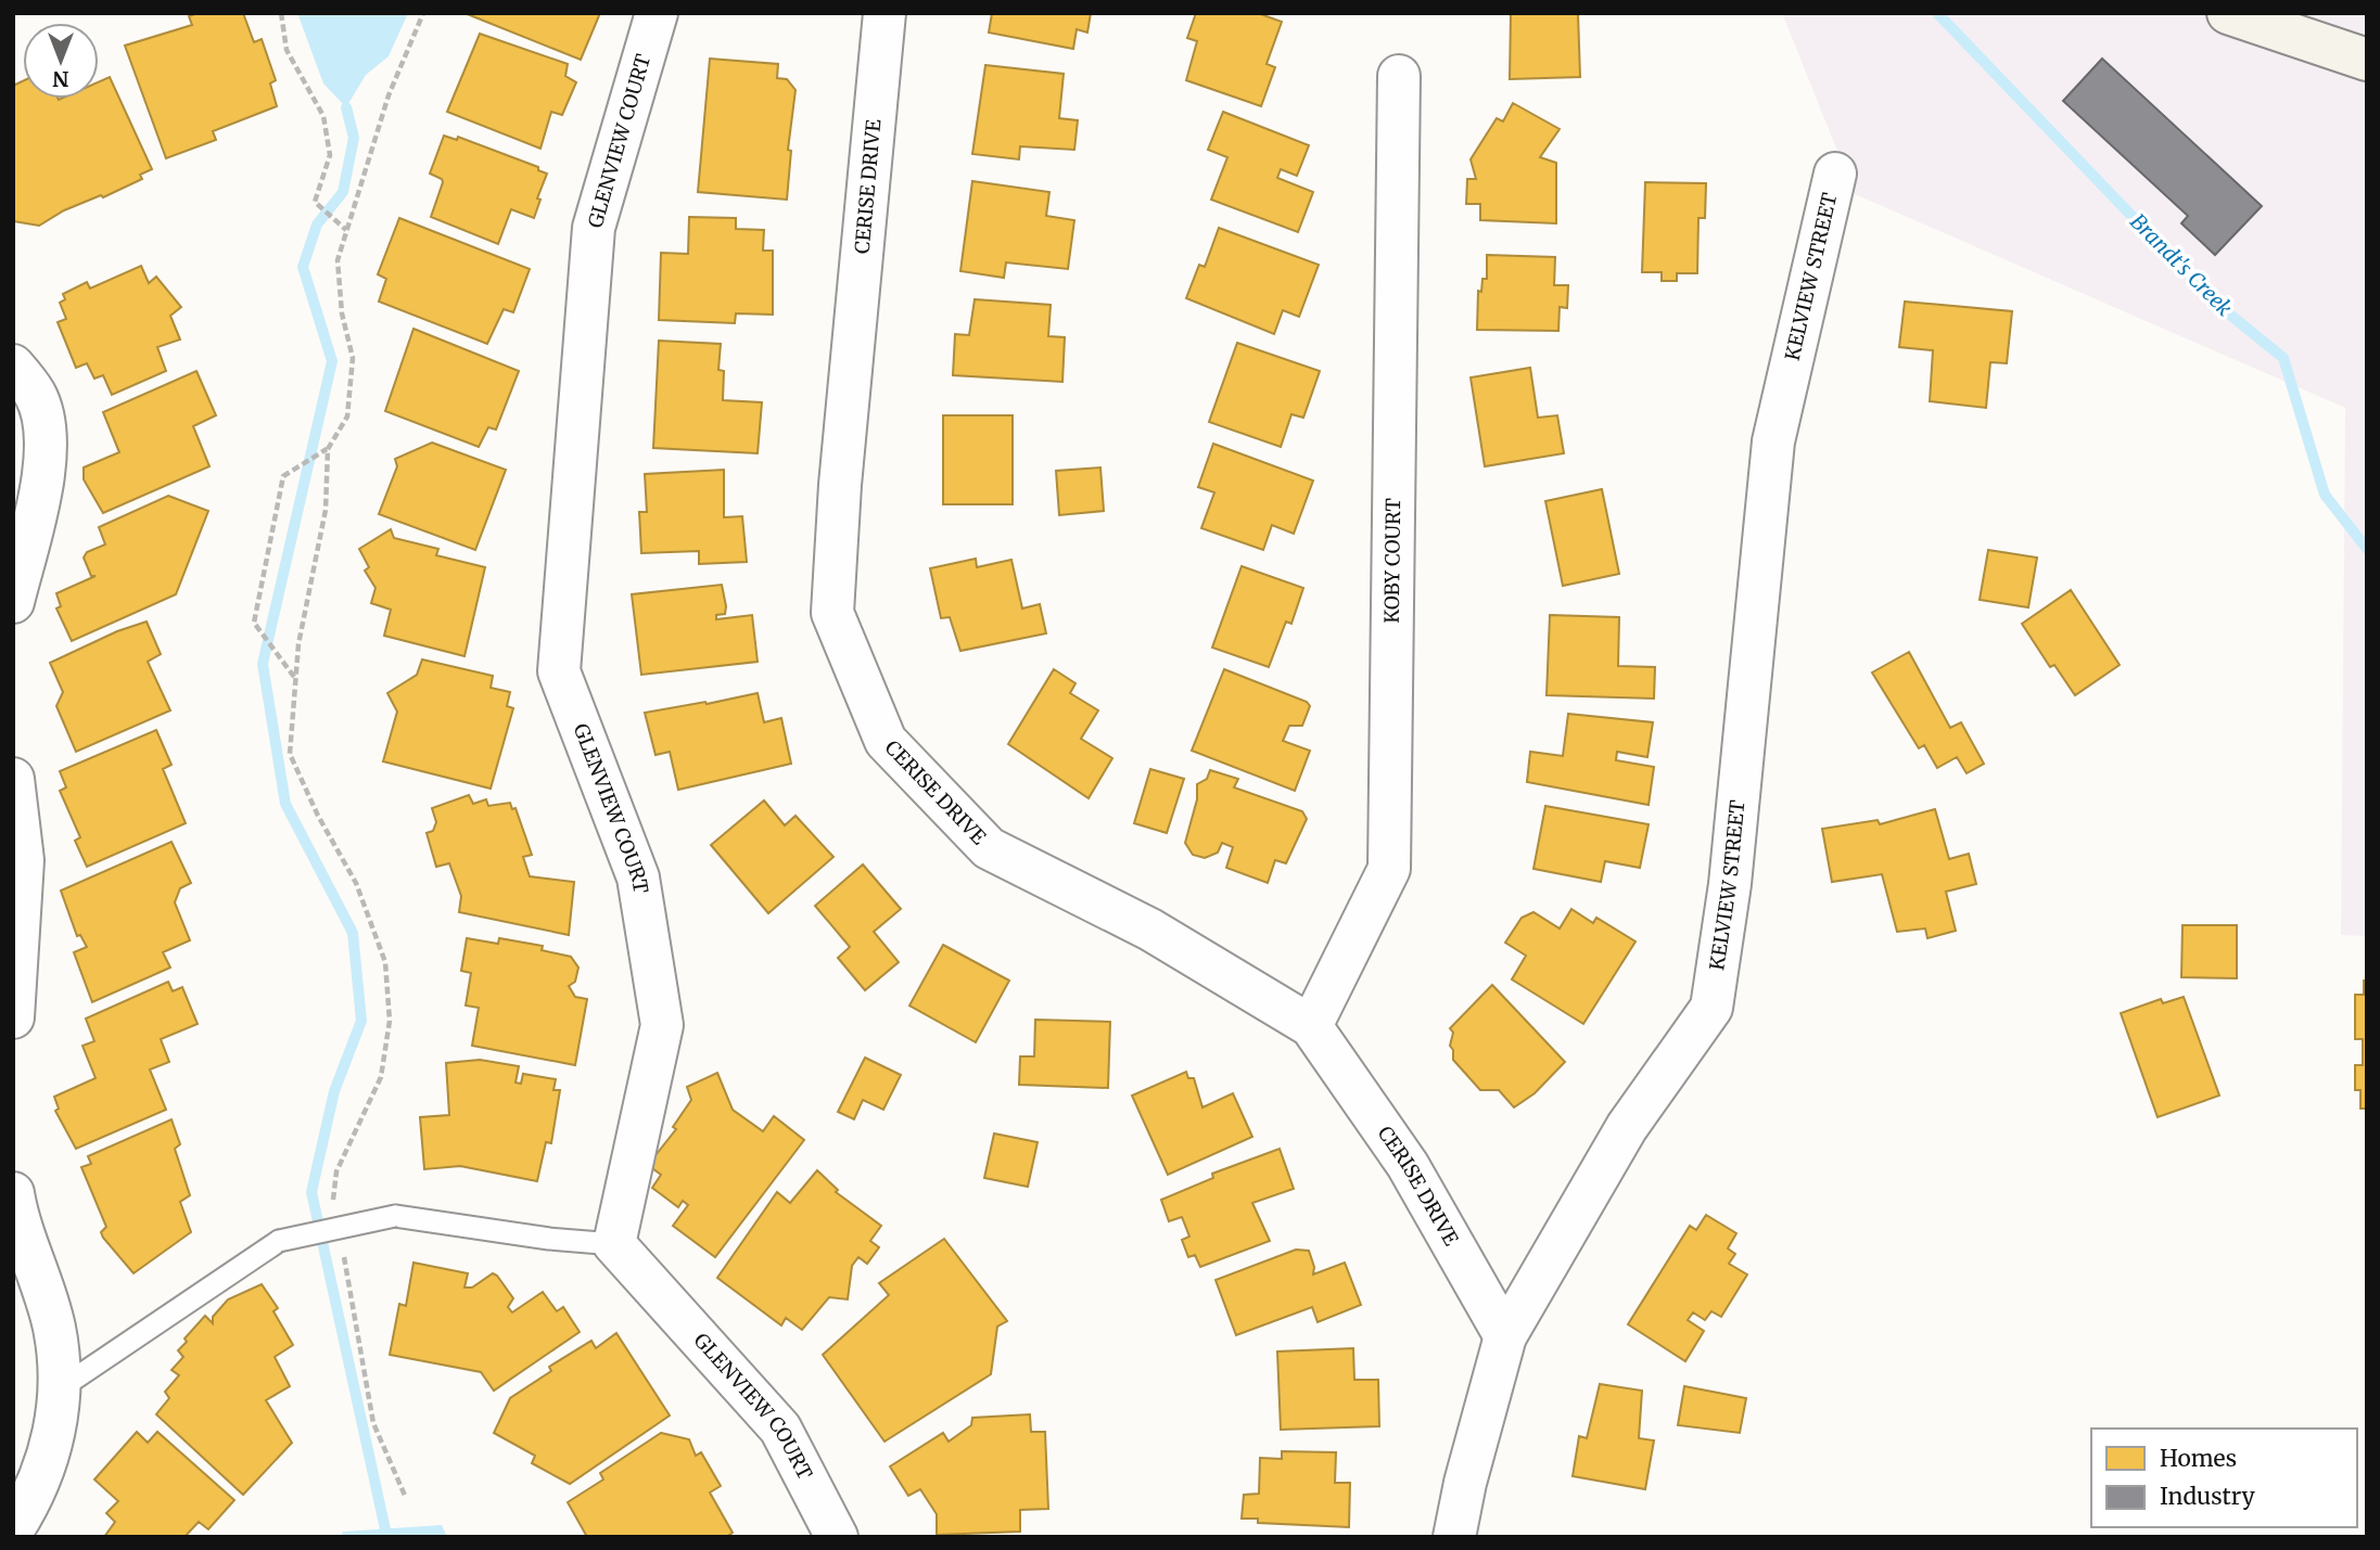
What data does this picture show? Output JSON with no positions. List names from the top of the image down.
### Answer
{
  "streets": {
    "street": [
      "GLENVIEW COURT",
      "CERISE DRIVE",
      "KELVIEW STREET",
      "KOBY COURT"
    ]
  },
  "crossings": [
    ["CERISE DRIVE", "KELVIEW STREET"],
    ["CERISE DRIVE", "KOBY COURT"]
  ],
  "water": ["Brandt's Creek"],
  "legend": ["Homes", "Industry"],
  "north": "bottom"
}
